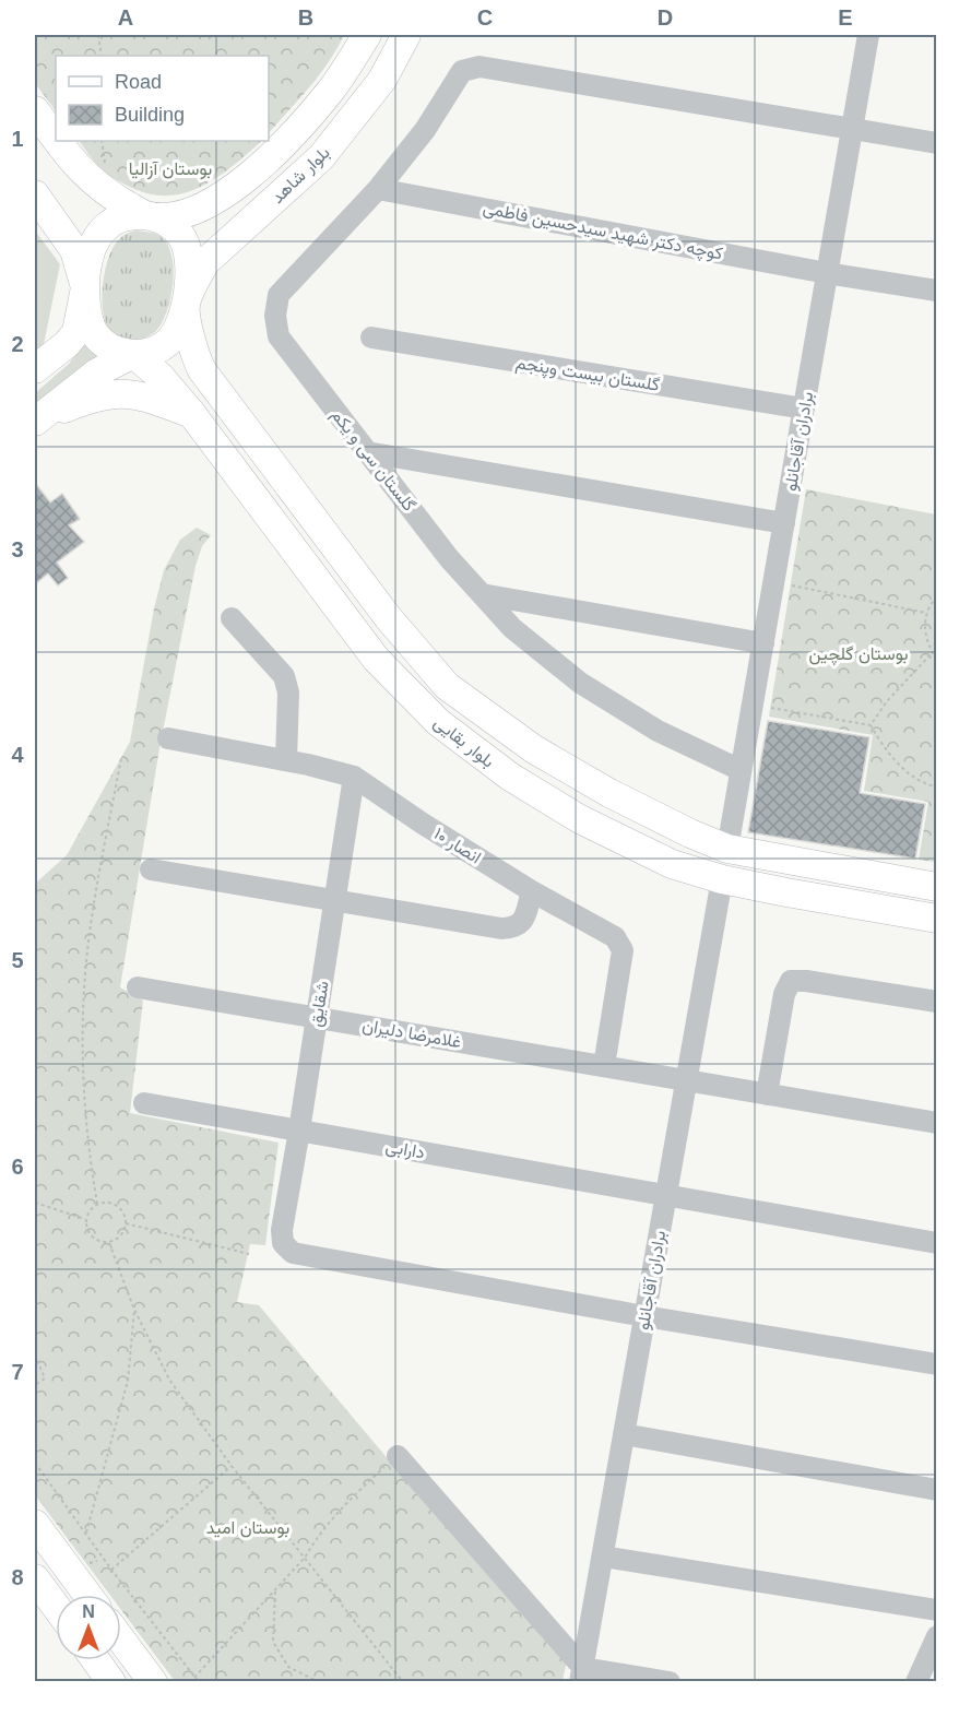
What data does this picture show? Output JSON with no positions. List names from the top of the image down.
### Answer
{
  "streets": {
    "main road": ["بلوار شاهد", "بلوار بقایی"],
    "street": [
      "کوچه دکتر شهید سیدحسین فاطمی",
      "گلستان بیست وپنجم",
      "برادران آقاجانلو",
      "گلستان سی و یکم",
      "انصار ۱۰",
      "شقایق",
      "غلامرضا دلیران",
      "دارابی"
    ]
  },
  "crossings": [
    ["بلوار شاهد", "بلوار بقایی"],
    ["کوچه دکتر شهید سیدحسین فاطمی", "برادران آقاجانلو"],
    ["کوچه دکتر شهید سیدحسین فاطمی", "گلستان سی و یکم"],
    ["گلستان بیست وپنجم", "برادران آقاجانلو"],
    ["برادران آقاجانلو", "گلستان سی و یکم"],
    ["برادران آقاجانلو", "بلوار بقایی"],
    ["برادران آقاجانلو", "شقایق"],
    ["برادران آقاجانلو", "غلامرضا دلیران"],
    ["برادران آقاجانلو", "دارابی"],
    ["انصار ۱۰", "شقایق"],
    ["انصار ۱۰", "غلامرضا دلیران"],
    ["شقایق", "غلامرضا دلیران"],
    ["شقایق", "دارابی"]
  ],
  "parks": ["بوستان آزالیا", "بوستان گلچین", "بوستان امید"],
  "legend": ["Road", "Building"],
  "north": "top",
  "grid": {
    "columns": [
      "A",
      "B",
      "C",
      "D",
      "E"
    ],
    "rows": [
      "1",
      "2",
      "3",
      "4",
      "5",
      "6",
      "7",
      "8"
    ]
  }
}
